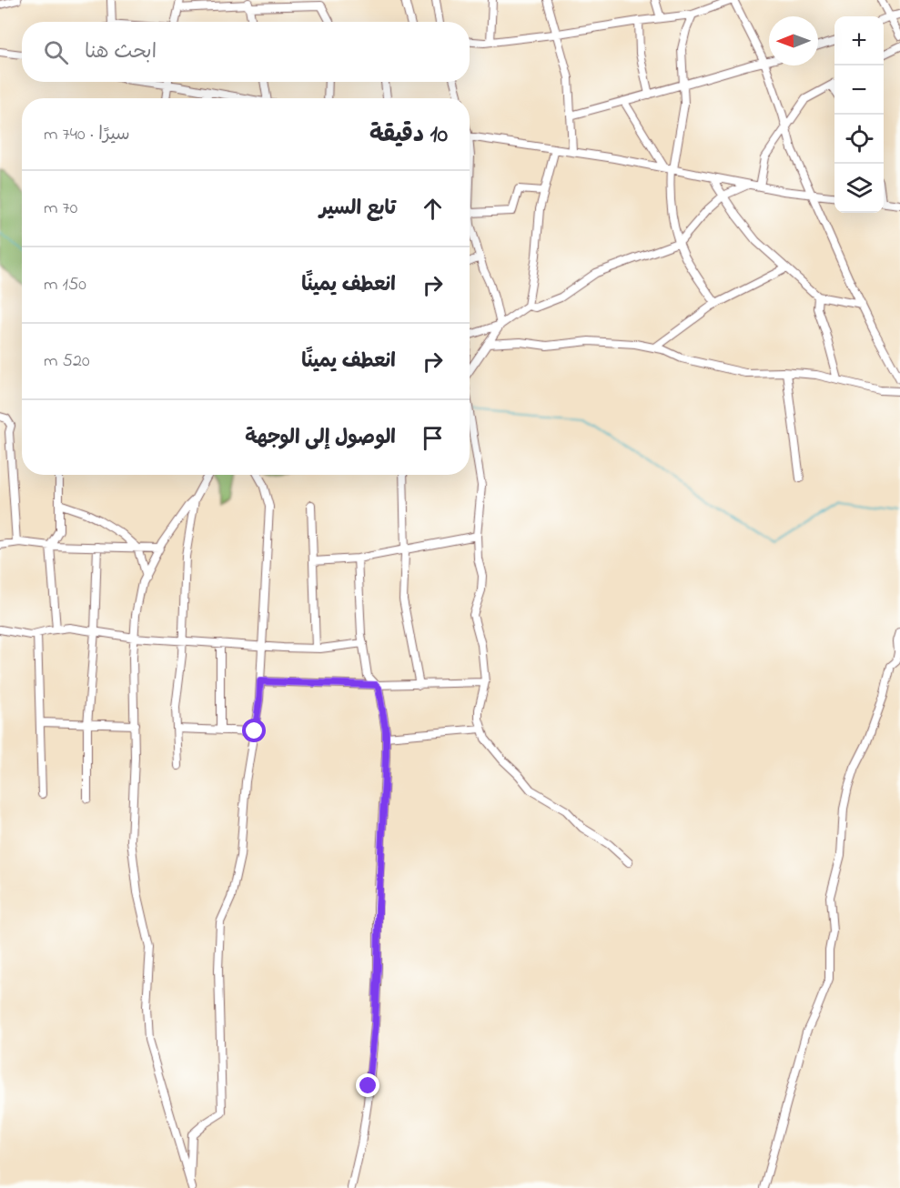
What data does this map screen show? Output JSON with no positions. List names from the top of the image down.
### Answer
{
  "north": "left",
  "page": {
    "map_buttons": ["+", "−"],
    "search": "ابحث هنا",
    "heading": ["10 دقيقة", "سيرًا · 740 m"],
    "list": [
      ["تابع السير", "70 m"],
      ["انعطف يمينًا", "150 m"],
      ["انعطف يمينًا", "520 m"],
      "الوصول إلى الوجهة"
    ]
  }
}
